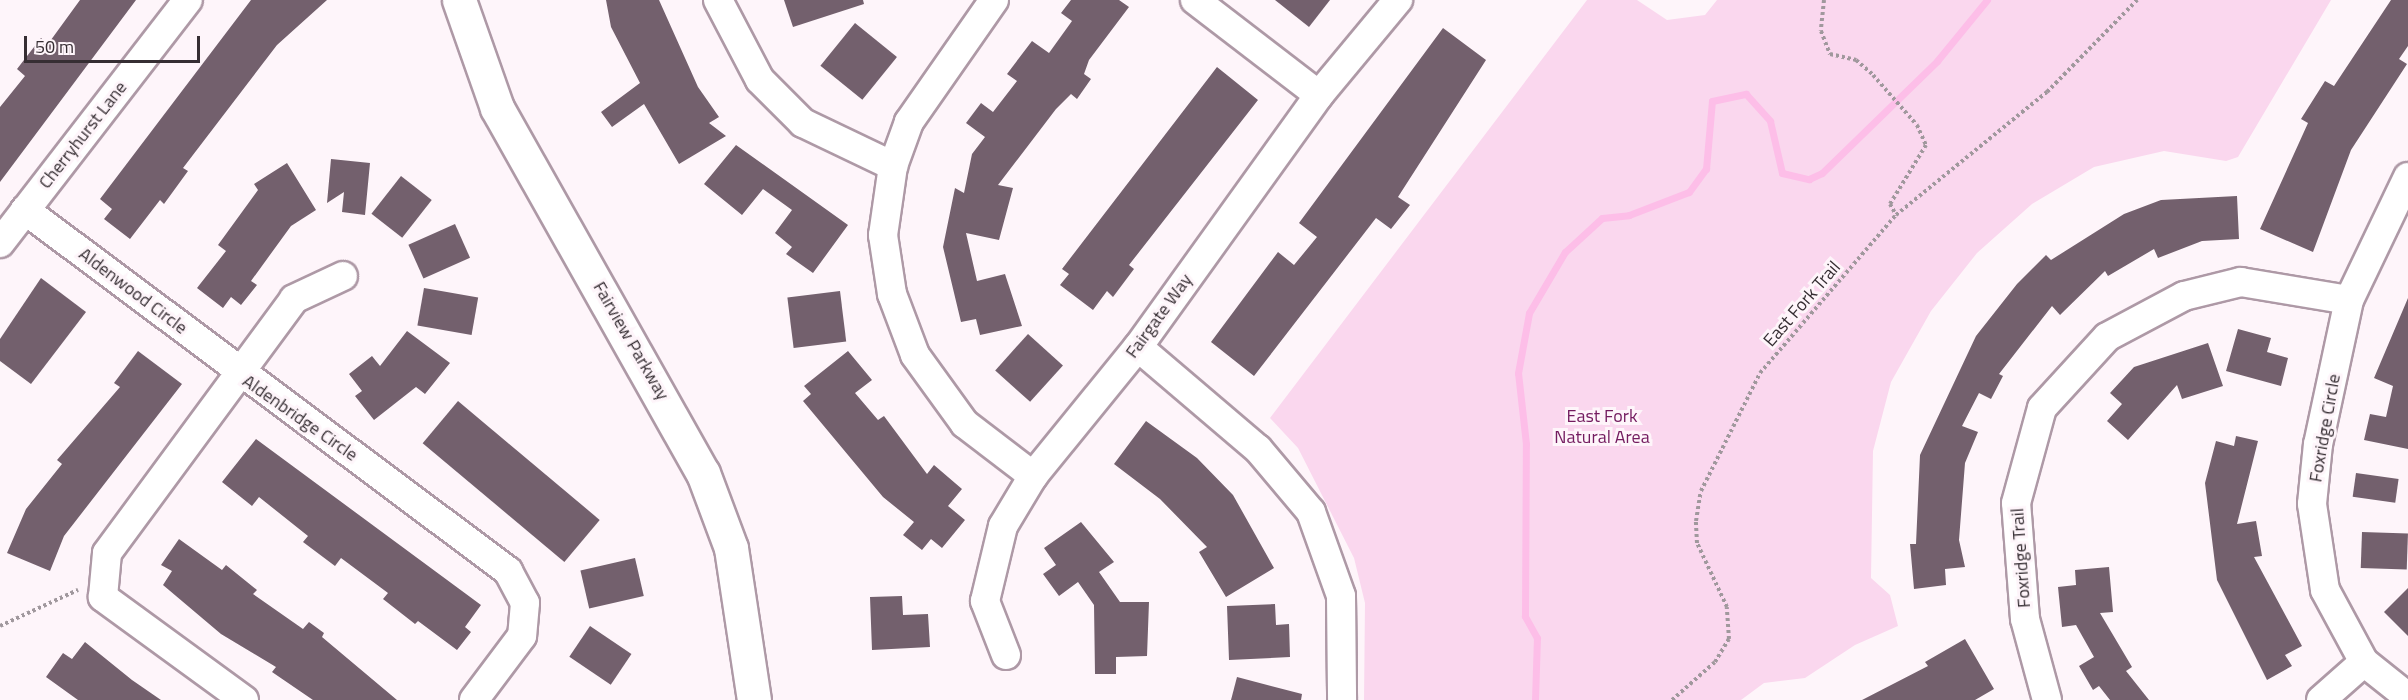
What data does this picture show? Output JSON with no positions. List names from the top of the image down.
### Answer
{
  "streets": {
    "main road": ["Fairview Parkway"],
    "street": [
      "Cherryhurst Lane",
      "Aldenwood Circle",
      "Fairgate Way",
      "Aldenbridge Circle",
      "Foxridge Circle",
      "Foxridge Trail"
    ],
    "path": ["East Fork Trail"]
  },
  "crossings": [
    ["Cherryhurst Lane", "Aldenwood Circle"],
    ["Aldenwood Circle", "Aldenbridge Circle"],
    ["Foxridge Circle", "Foxridge Trail"]
  ],
  "parks": ["East Fork Natural Area"],
  "scale_bar": "50 m"
}
